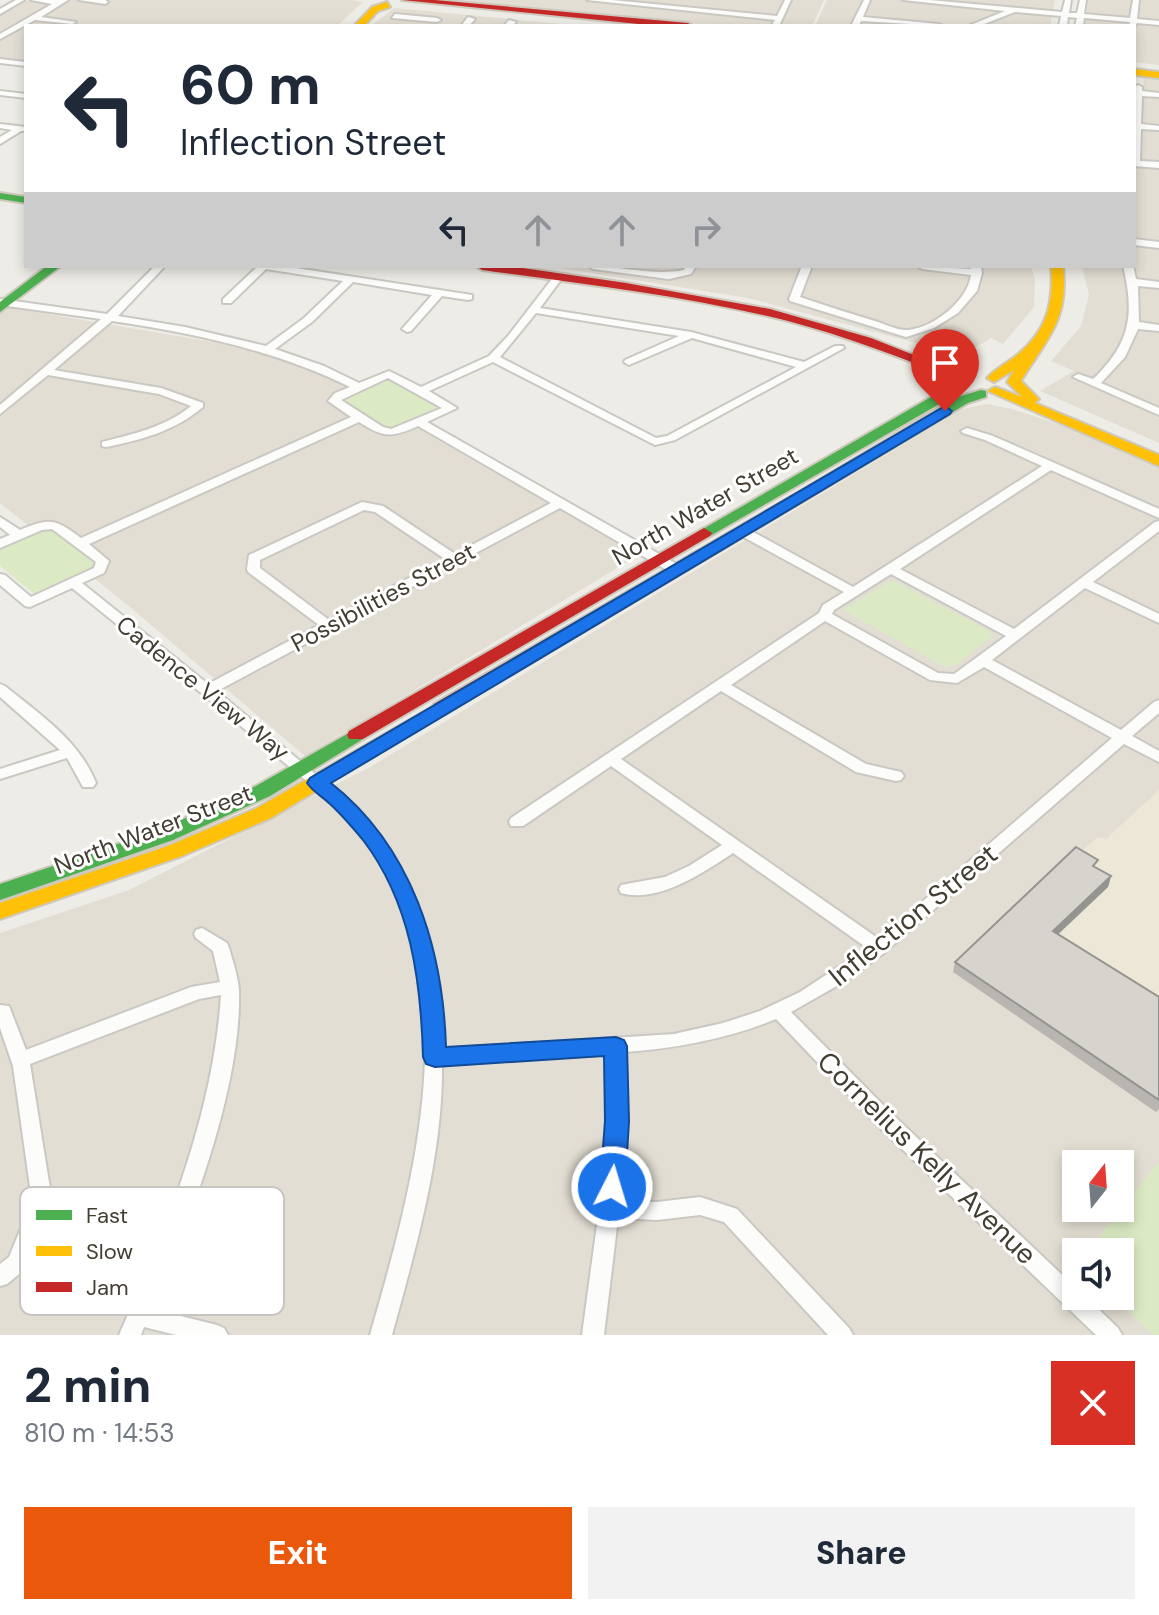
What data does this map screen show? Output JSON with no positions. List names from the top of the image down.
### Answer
{
  "streets": {
    "street": [
      "North Water Street",
      "Possibilities Street",
      "Cadence View Way",
      "Inflection Street",
      "Cornelius Kelly Avenue"
    ]
  },
  "crossings": [
    ["North Water Street", "Cadence View Way"],
    ["Possibilities Street", "Cadence View Way"],
    ["Cadence View Way", "Inflection Street"],
    ["Inflection Street", "Cornelius Kelly Avenue"]
  ],
  "legend": ["Fast", "Slow", "Jam"],
  "north": "top",
  "page": {
    "turn": ["60 m", "Inflection Street"],
    "heading": ["2 min", "810 m · 14:53"],
    "buttons": ["Exit", "Share"]
  }
}
